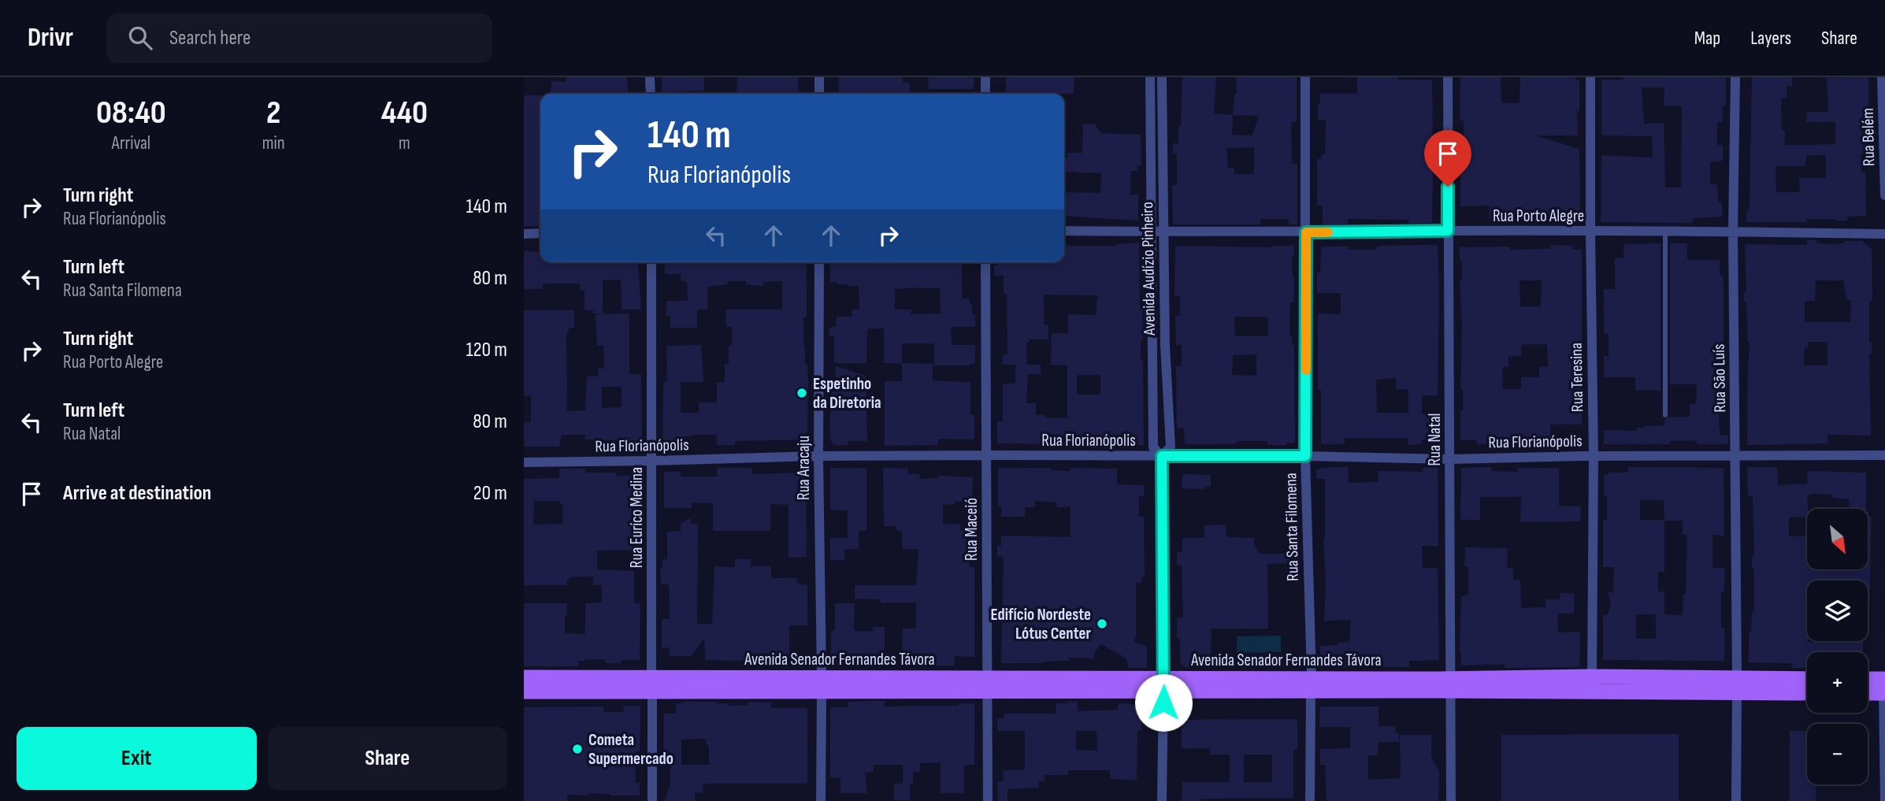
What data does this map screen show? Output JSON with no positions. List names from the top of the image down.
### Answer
{
  "streets": {
    "main road": ["Avenida Senador Fernandes Távora"],
    "street": [
      "Rua Belém",
      "Rua Porto Alegre",
      "Avenida Audízio Pinheiro",
      "Rua Teresina",
      "Rua São Luís",
      "Rua Natal",
      "Rua Florianópolis",
      "Rua Aracaju",
      "Rua Euríco Medina",
      "Rua Santa Filomena",
      "Rua Maceió"
    ]
  },
  "crossings": [
    ["Rua Porto Alegre", "Avenida Audízio Pinheiro"],
    ["Rua Porto Alegre", "Rua Teresina"],
    ["Rua Porto Alegre", "Rua São Luís"],
    ["Rua Porto Alegre", "Rua Natal"],
    ["Rua Porto Alegre", "Rua Santa Filomena"],
    ["Avenida Audízio Pinheiro", "Rua Florianópolis"],
    ["Avenida Audízio Pinheiro", "Avenida Senador Fernandes Távora"],
    ["Rua Teresina", "Rua Florianópolis"],
    ["Rua Teresina", "Avenida Senador Fernandes Távora"],
    ["Rua São Luís", "Rua Florianópolis"],
    ["Rua São Luís", "Avenida Senador Fernandes Távora"],
    ["Rua Natal", "Rua Florianópolis"],
    ["Rua Natal", "Avenida Senador Fernandes Távora"],
    ["Rua Florianópolis", "Rua Aracaju"],
    ["Rua Florianópolis", "Rua Euríco Medina"],
    ["Rua Florianópolis", "Rua Santa Filomena"],
    ["Rua Florianópolis", "Rua Maceió"],
    ["Rua Aracaju", "Avenida Senador Fernandes Távora"],
    ["Rua Euríco Medina", "Avenida Senador Fernandes Távora"],
    ["Rua Santa Filomena", "Avenida Senador Fernandes Távora"],
    ["Rua Maceió", "Avenida Senador Fernandes Távora"]
  ],
  "places": ["Espetinho da Diretoria", "Edifício Nordeste Lótus Center", "Cometa Supermercado"],
  "north": "bottom right",
  "page": {
    "header": "Drivr",
    "search": "Search here",
    "nav": ["Map", "Layers", "Share"],
    "eta": [
      "08:40",
      "Arrival",
      "2",
      "min",
      "440",
      "m"
    ],
    "turn": ["140 m", "Rua Florianópolis"],
    "list": [
      {
        "name": "Turn right",
        "note": "Rua Florianópolis",
        "value": "140 m"
      },
      {
        "name": "Turn left",
        "note": "Rua Santa Filomena",
        "value": "80 m"
      },
      {
        "name": "Turn right",
        "note": "Rua Porto Alegre",
        "value": "120 m"
      },
      {
        "name": "Turn left",
        "note": "Rua Natal",
        "value": "80 m"
      },
      {
        "name": "Arrive at destination",
        "value": "20 m"
      }
    ],
    "map_buttons": ["+", "−"],
    "buttons": ["Exit", "Share"]
  }
}
